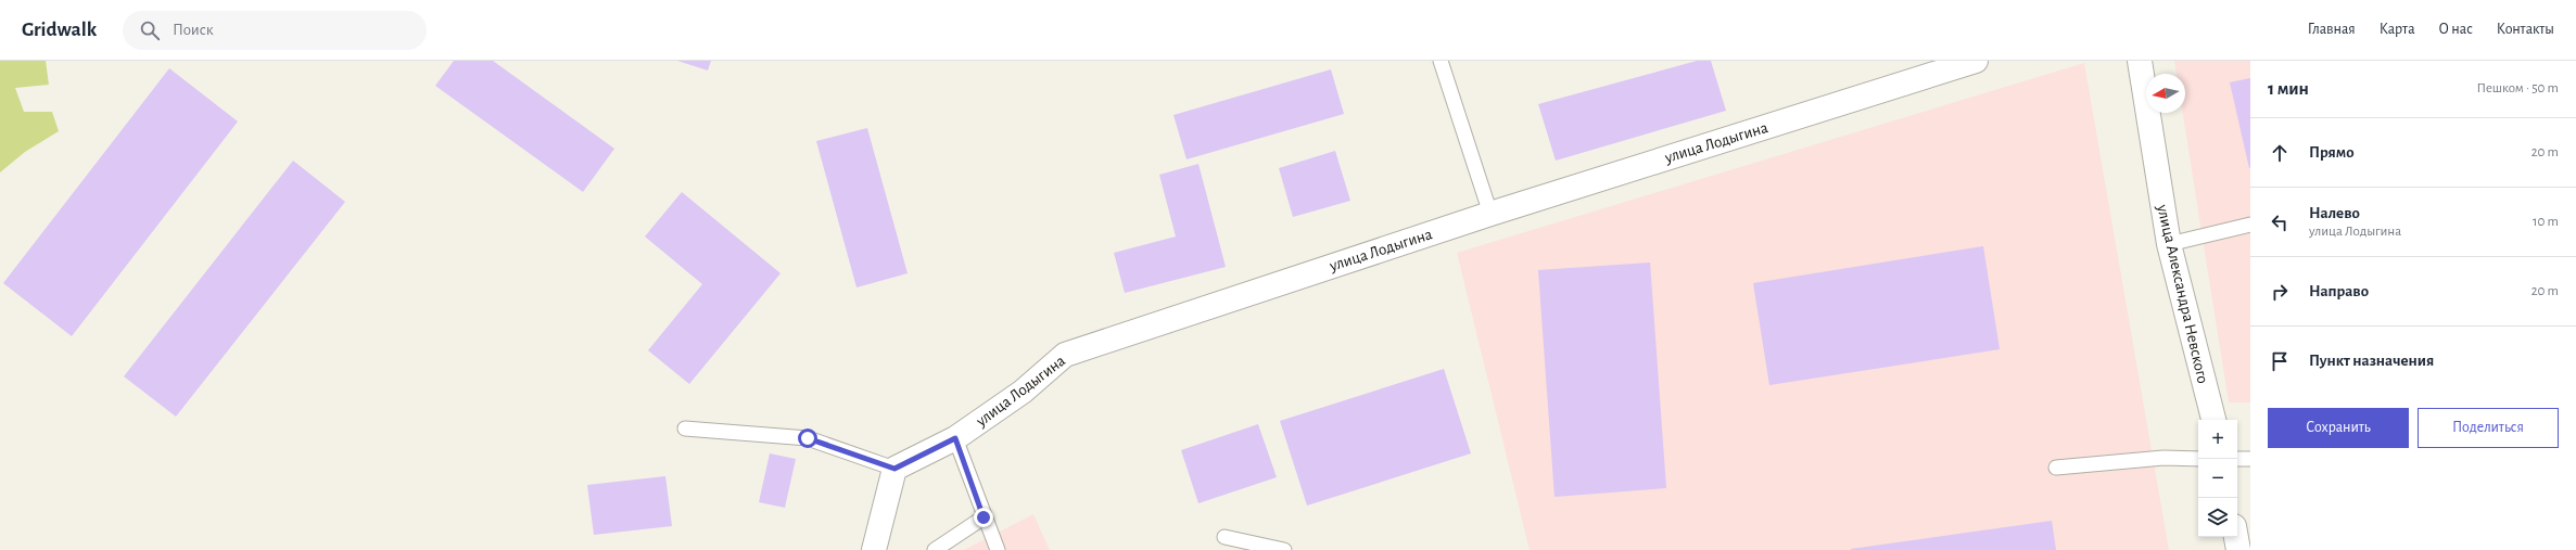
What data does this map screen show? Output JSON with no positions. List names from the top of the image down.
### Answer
{
  "streets": {
    "street": ["улица Лодыгина", "улица Александра Невского"]
  },
  "north": "left",
  "page": {
    "header": "Gridwalk",
    "search": "Поиск",
    "nav": [
      "Главная",
      "Карта",
      "О нас",
      "Контакты"
    ],
    "heading": ["1 мин", "Пешком · 50 m"],
    "list": [
      ["Прямо", "20 m"],
      ["Налево", "улица Лодыгина", "10 m"],
      ["Направо", "20 m"],
      "Пункт назначения"
    ],
    "buttons": ["Сохранить", "Поделиться"],
    "map_buttons": ["+", "−"]
  }
}
